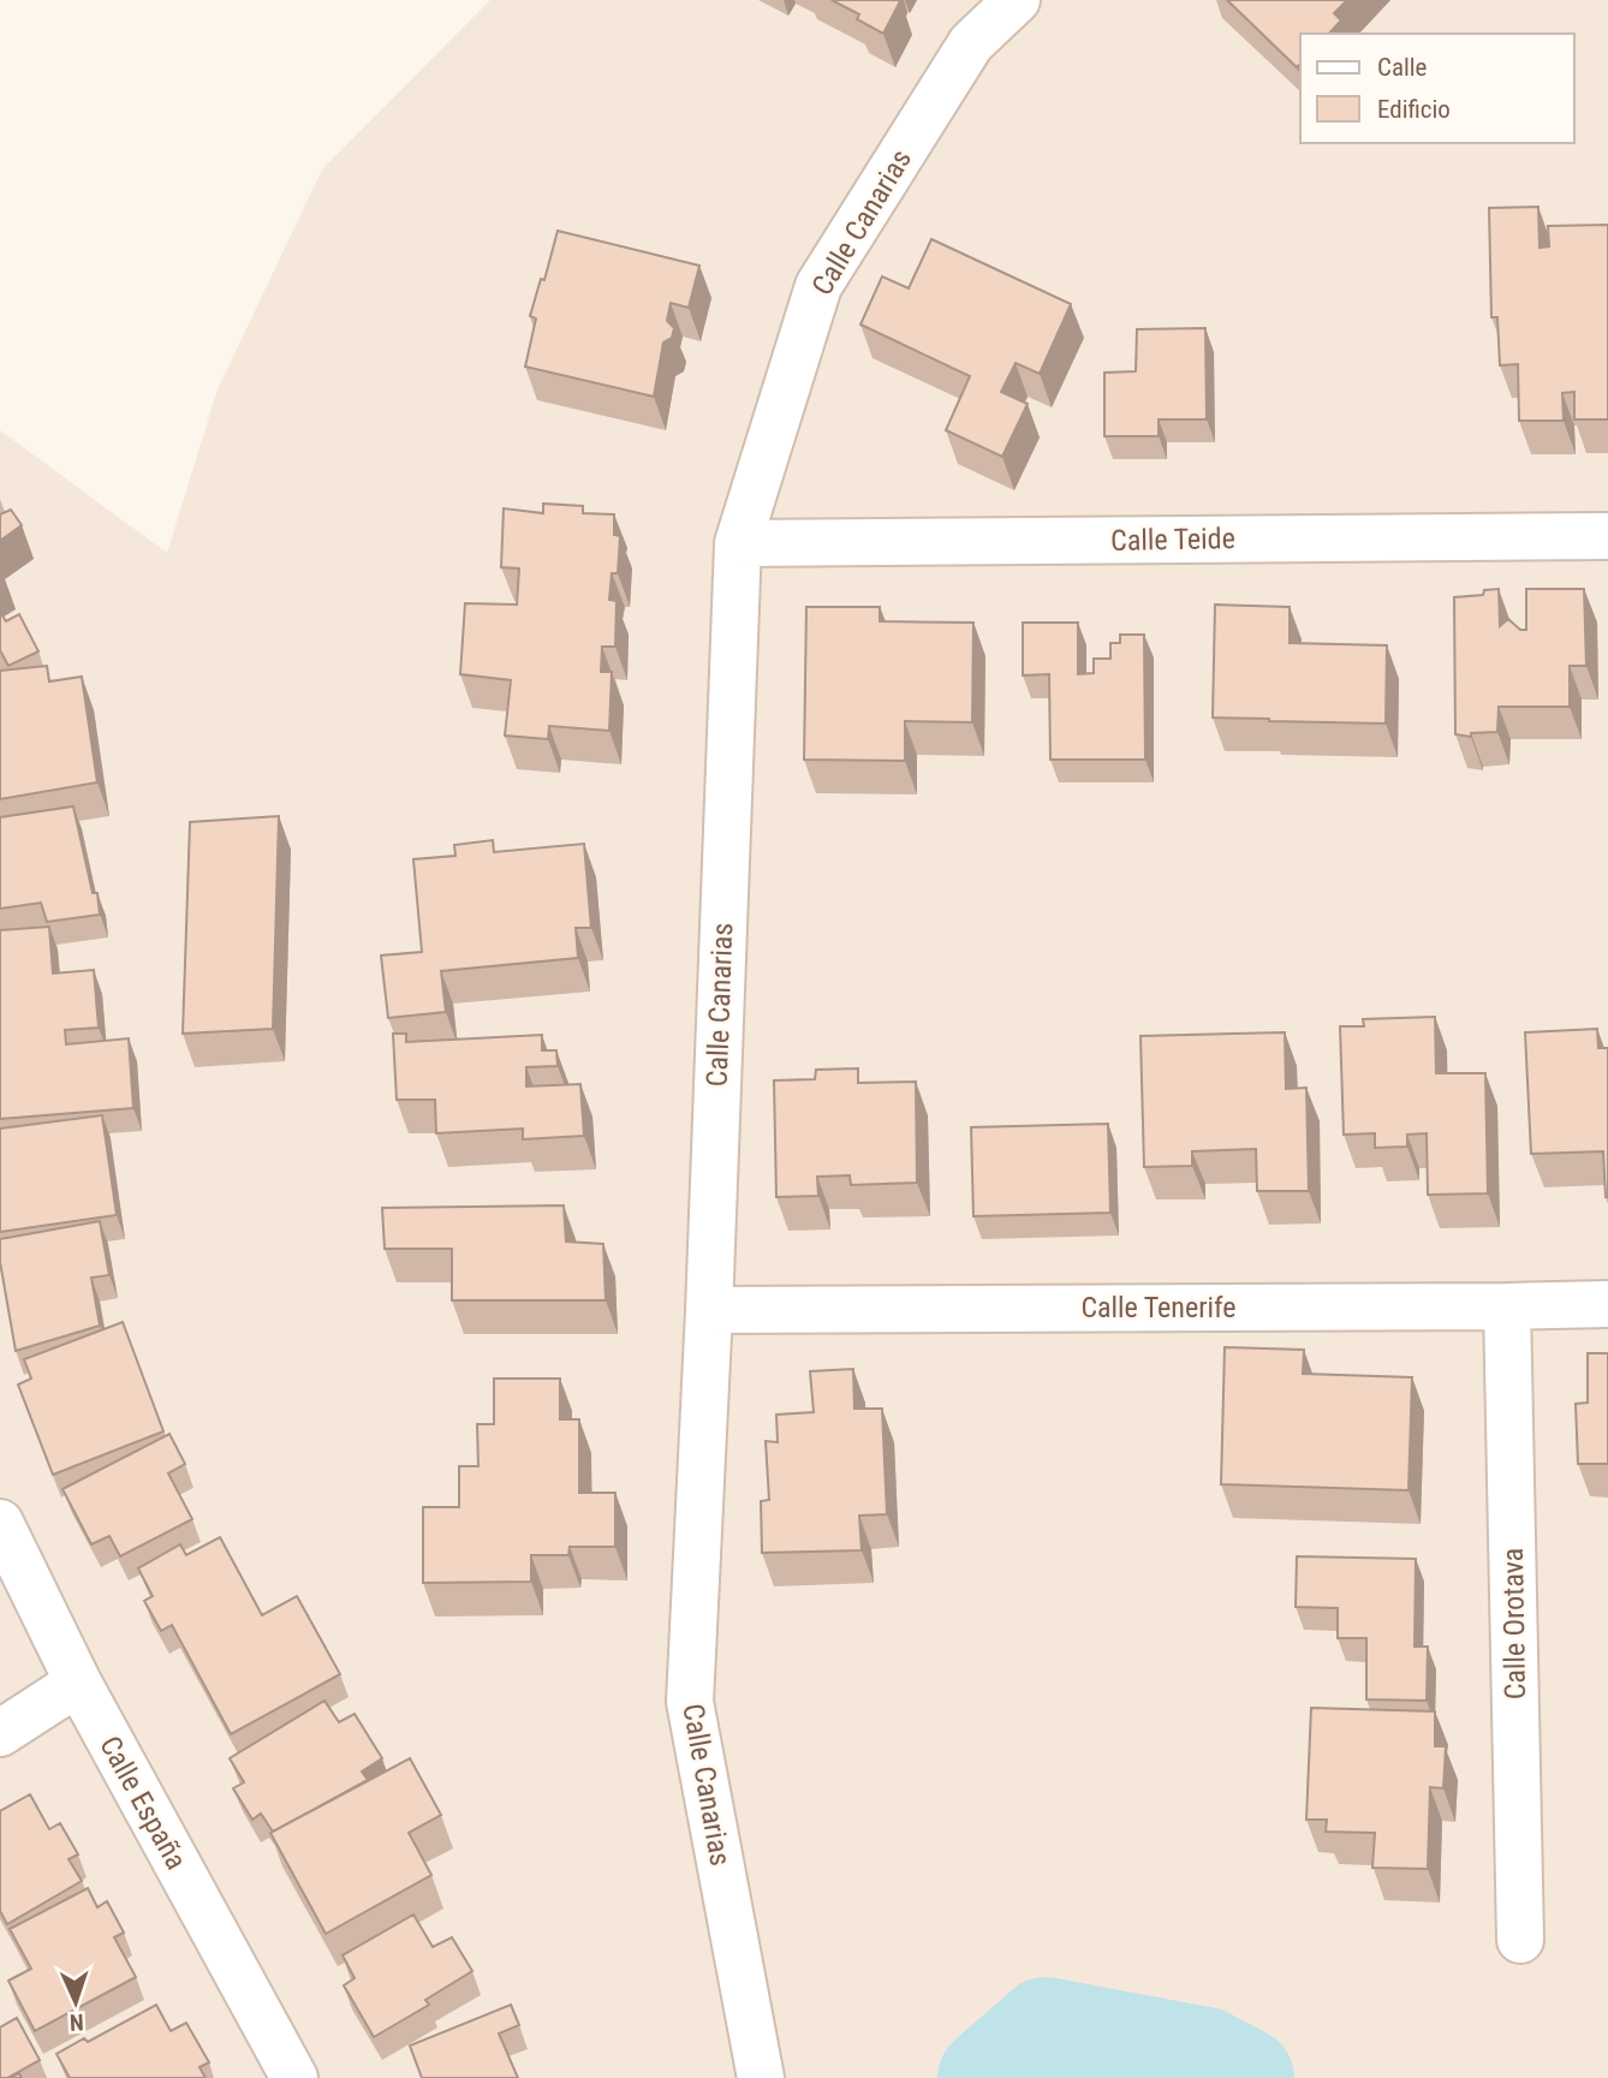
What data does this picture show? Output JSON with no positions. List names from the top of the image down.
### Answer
{
  "streets": {
    "street": [
      "Calle Canarias",
      "Calle Teide",
      "Calle Tenerife",
      "Calle Orotava",
      "Calle España"
    ]
  },
  "crossings": [
    ["Calle Canarias", "Calle Teide"],
    ["Calle Canarias", "Calle Tenerife"],
    ["Calle Tenerife", "Calle Orotava"]
  ],
  "legend": ["Calle", "Edificio"],
  "north": "bottom"
}
